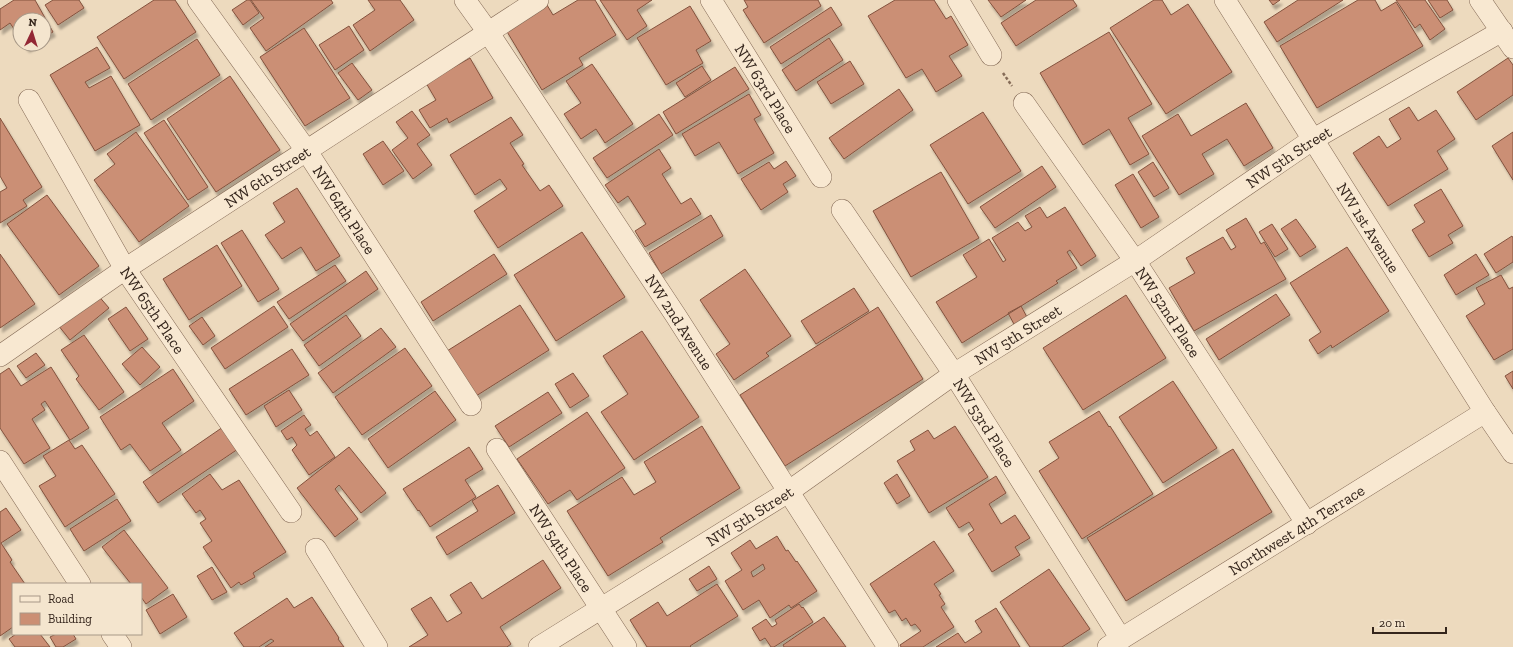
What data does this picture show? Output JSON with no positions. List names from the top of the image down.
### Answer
{
  "streets": {
    "street": [
      "NW 63rd Place",
      "NW 5th Street",
      "NW 6th Street",
      "NW 64th Place",
      "NW 1st Avenue",
      "NW 65th Place",
      "NW 52nd Place",
      "NW 2nd Avenue",
      "NW 53rd Place",
      "Northwest 4th Terrace",
      "NW 54th Place"
    ]
  },
  "crossings": [
    ["NW 5th Street", "NW 1st Avenue"],
    ["NW 5th Street", "NW 52nd Place"],
    ["NW 5th Street", "NW 2nd Avenue"],
    ["NW 5th Street", "NW 53rd Place"],
    ["NW 5th Street", "NW 54th Place"],
    ["NW 6th Street", "NW 64th Place"],
    ["NW 6th Street", "NW 65th Place"],
    ["NW 6th Street", "NW 2nd Avenue"],
    ["NW 1st Avenue", "Northwest 4th Terrace"],
    ["NW 52nd Place", "Northwest 4th Terrace"],
    ["NW 53rd Place", "Northwest 4th Terrace"]
  ],
  "legend": ["Road", "Building"],
  "scale_bar": "20 m",
  "north": "top"
}
